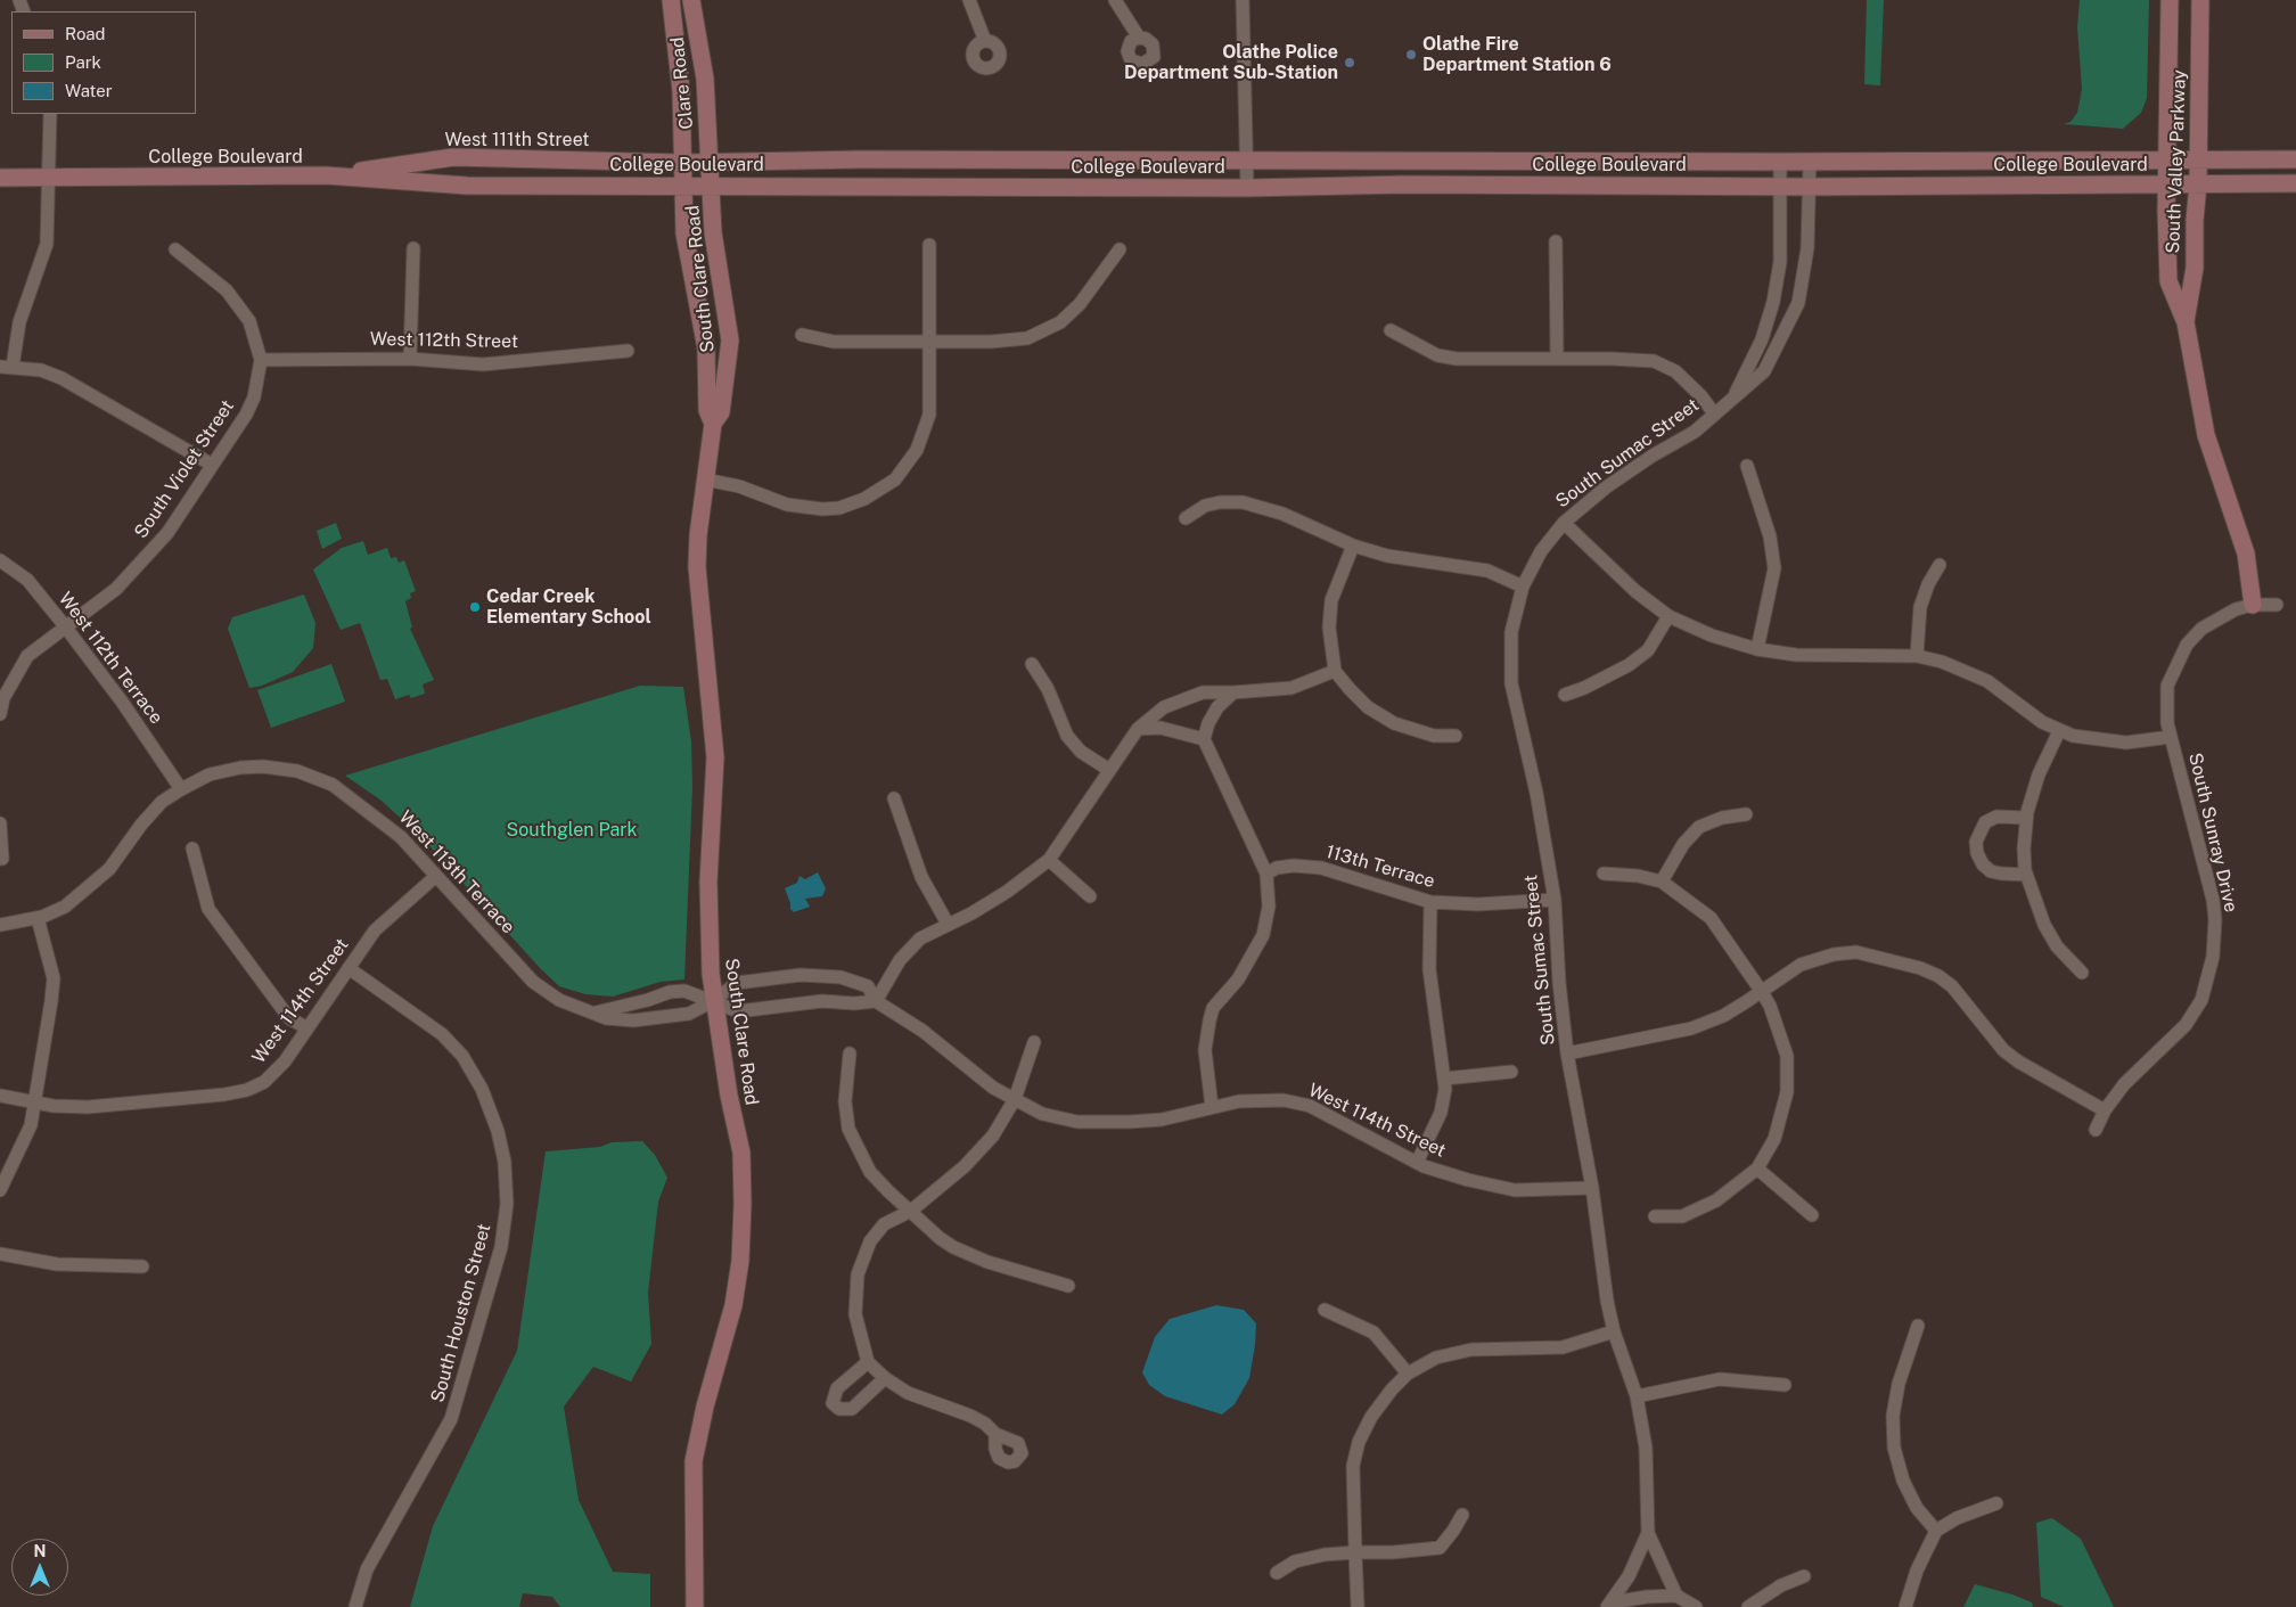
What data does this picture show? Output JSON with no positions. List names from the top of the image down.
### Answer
{
  "streets": {
    "street": [
      "Clare Road",
      "West 111th Street",
      "College Boulevard",
      "South Valley Parkway",
      "South Clare Road",
      "West 112th Street",
      "South Sumac Street",
      "South Violet Street",
      "West 112th Terrace",
      "South Sunray Drive",
      "113th Terrace",
      "West 113th Terrace",
      "West 114th Street",
      "South Houston Street"
    ]
  },
  "crossings": [
    ["Clare Road", "West 111th Street"],
    ["Clare Road", "College Boulevard"],
    ["Clare Road", "South Clare Road"],
    ["West 111th Street", "College Boulevard"],
    ["West 111th Street", "South Clare Road"],
    ["College Boulevard", "South Valley Parkway"],
    ["College Boulevard", "South Clare Road"],
    ["College Boulevard", "South Sumac Street"],
    ["South Valley Parkway", "South Sunray Drive"],
    ["South Clare Road", "West 113th Terrace"],
    ["South Clare Road", "West 114th Street"],
    ["West 112th Street", "South Violet Street"],
    ["South Sumac Street", "113th Terrace"],
    ["South Sumac Street", "West 114th Street"],
    ["South Violet Street", "West 112th Terrace"],
    ["West 112th Terrace", "West 113th Terrace"],
    ["West 113th Terrace", "West 114th Street"],
    ["West 114th Street", "South Houston Street"]
  ],
  "parks": ["Southglen Park"],
  "places": ["Olathe Fire Department Station 6", "Olathe Police Department Sub-Station", "Cedar Creek Elementary School"],
  "legend": ["Road", "Park", "Water"],
  "north": "top"
}
